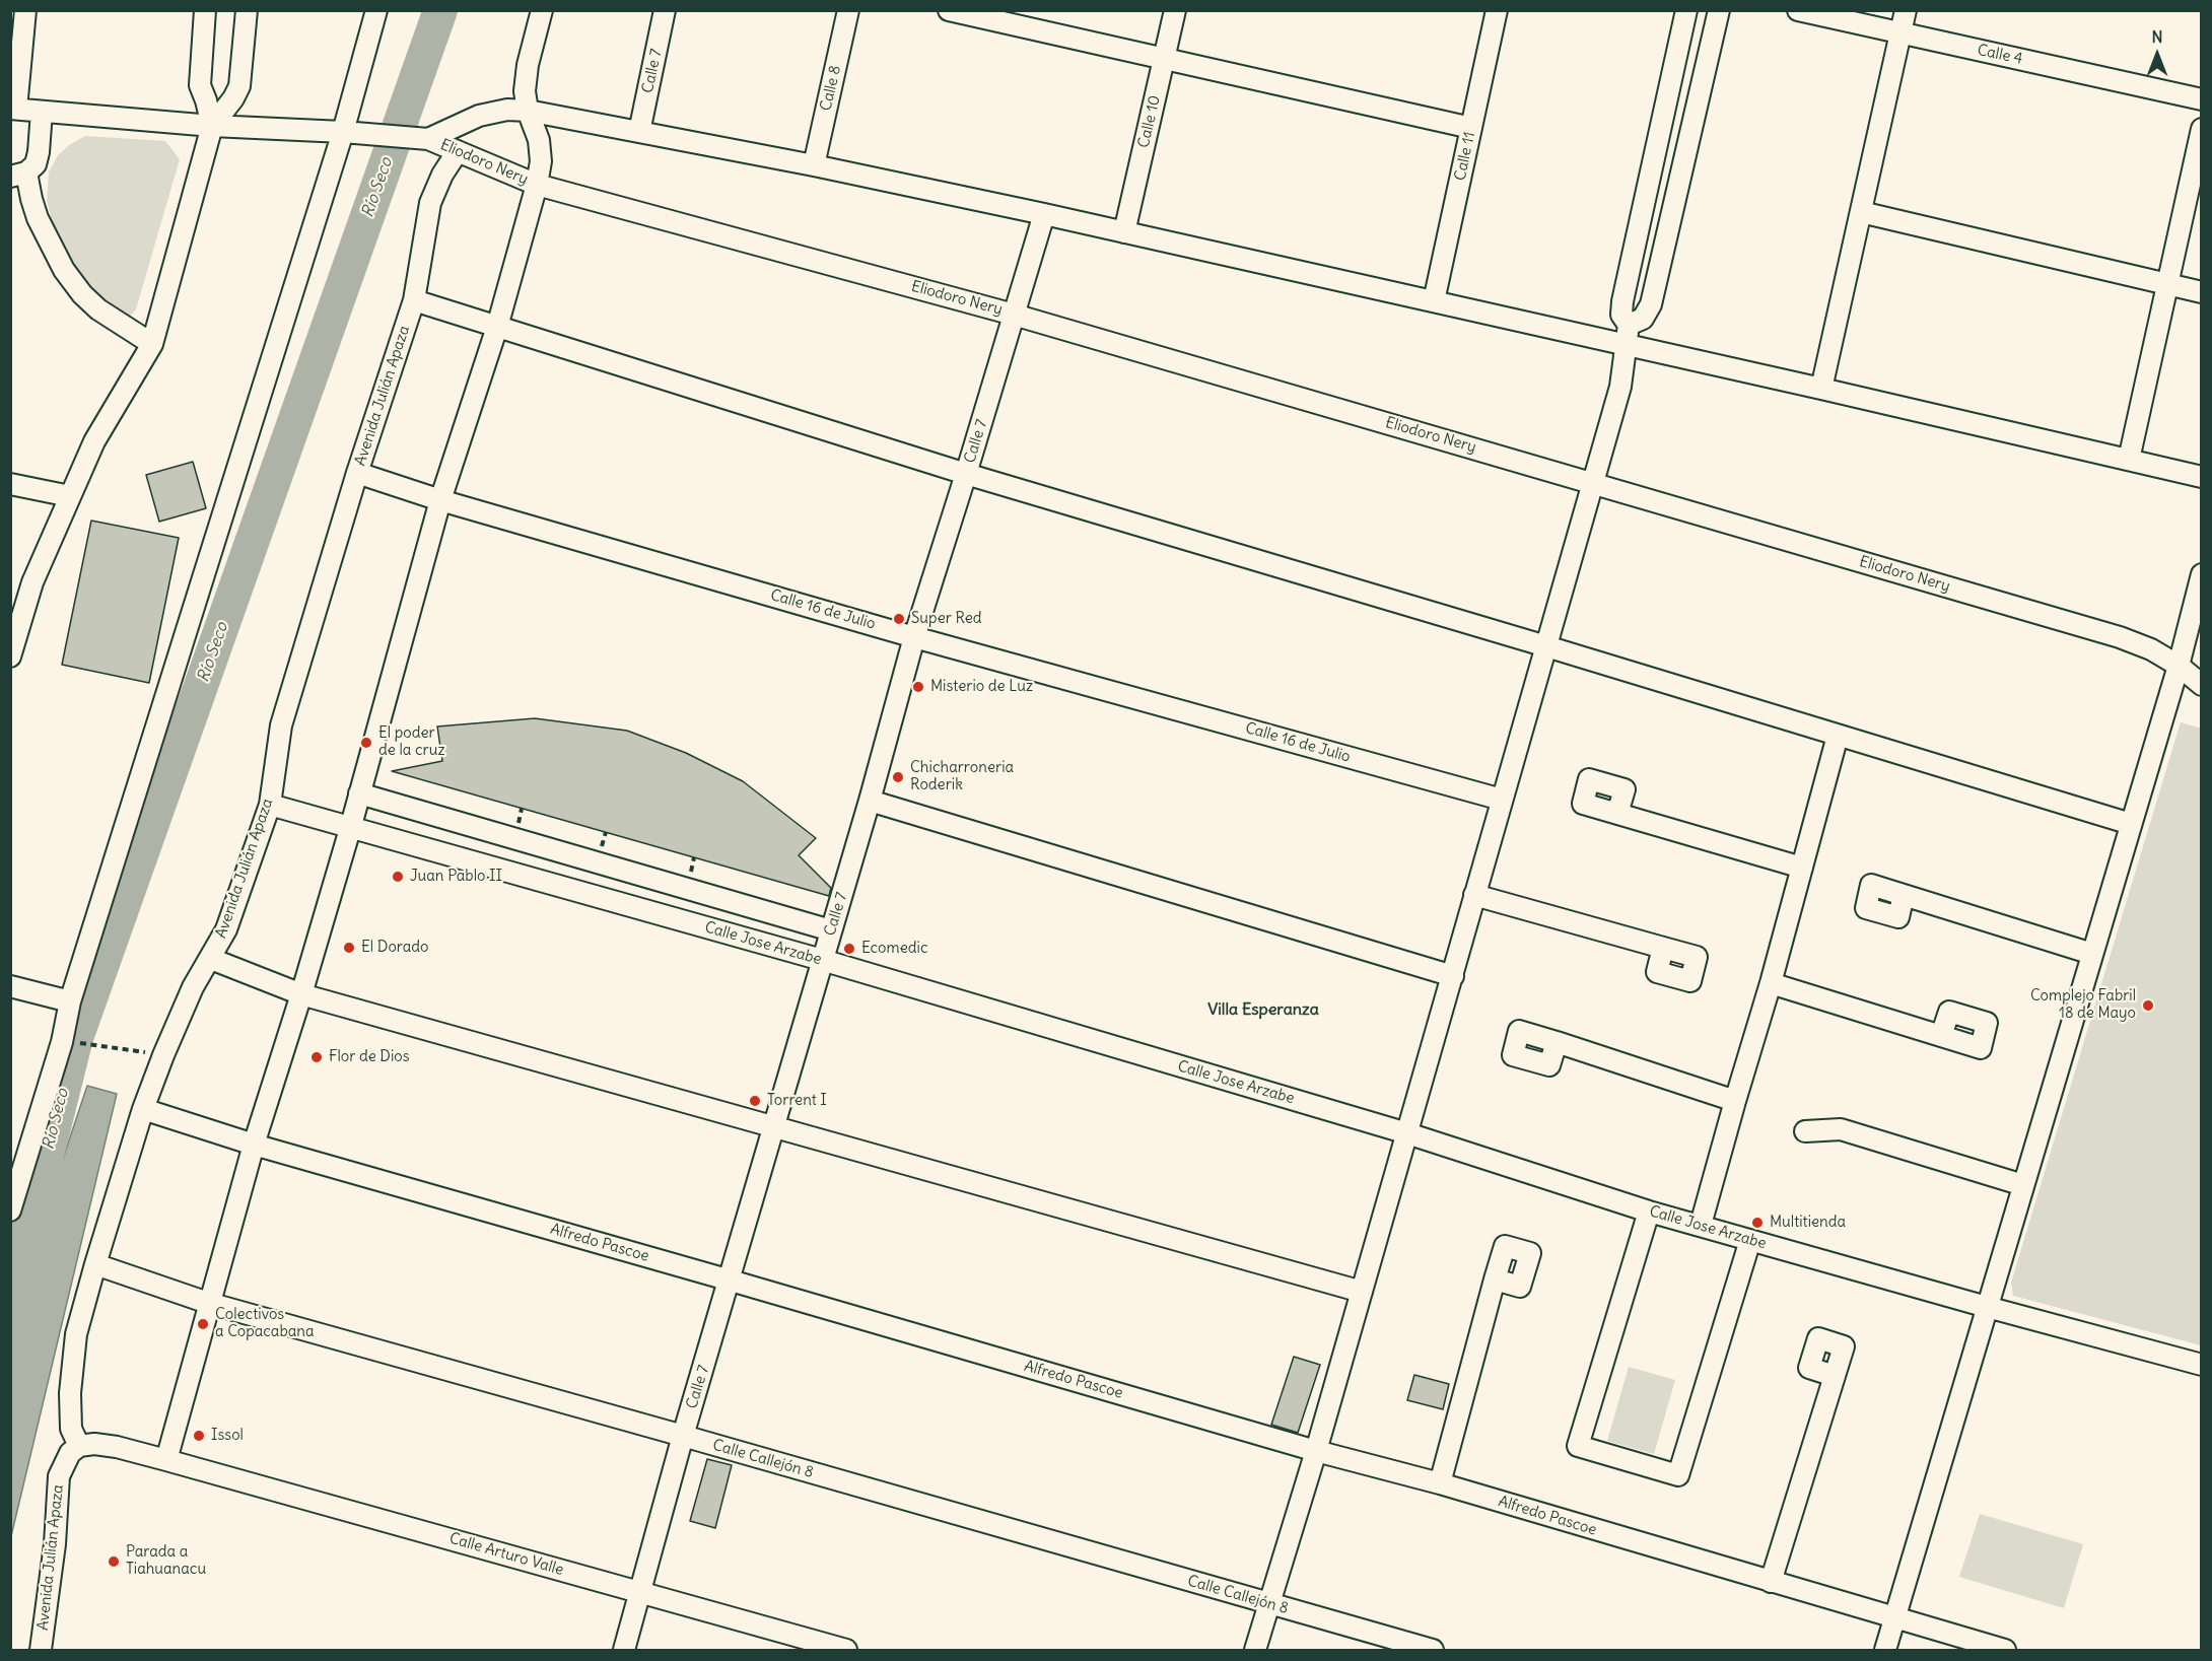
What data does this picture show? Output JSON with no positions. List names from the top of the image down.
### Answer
{
  "streets": {
    "street": [
      "Calle 4",
      "Calle 7",
      "Calle 8",
      "Calle 10",
      "Calle 11",
      "Eliodoro Nery",
      "Avenida Julián Apaza",
      "Calle 16 de Julio",
      "Calle Jose Arzabe",
      "Alfredo Pascoe",
      "Calle Callejón 8",
      "Calle Arturo Valle"
    ]
  },
  "crossings": [
    ["Calle 7", "Eliodoro Nery"],
    ["Calle 7", "Calle 16 de Julio"],
    ["Calle 7", "Calle Jose Arzabe"],
    ["Calle 7", "Alfredo Pascoe"],
    ["Calle 7", "Calle Callejón 8"],
    ["Calle 7", "Calle Arturo Valle"],
    ["Calle 8", "Eliodoro Nery"],
    ["Calle 10", "Eliodoro Nery"],
    ["Calle 11", "Eliodoro Nery"],
    ["Eliodoro Nery", "Avenida Julián Apaza"],
    ["Avenida Julián Apaza", "Calle 16 de Julio"],
    ["Avenida Julián Apaza", "Calle Jose Arzabe"],
    ["Avenida Julián Apaza", "Alfredo Pascoe"],
    ["Avenida Julián Apaza", "Calle Callejón 8"],
    ["Avenida Julián Apaza", "Calle Arturo Valle"]
  ],
  "districts": ["Villa Esperanza"],
  "water": ["Río Seco"],
  "places": [
    "Super Red",
    "Misterio de Luz",
    "El poder de la cruz",
    "Chicharroneria Roderik",
    "Juan Pablo II",
    "El Dorado",
    "Ecomedic",
    "Complejo Fabril 18 de Mayo",
    "Flor de Dios",
    "Torrent I",
    "Multitienda",
    "Colectivos a Copacabana",
    "Issol",
    "Parada a Tiahuanacu"
  ],
  "north": "top"
}
